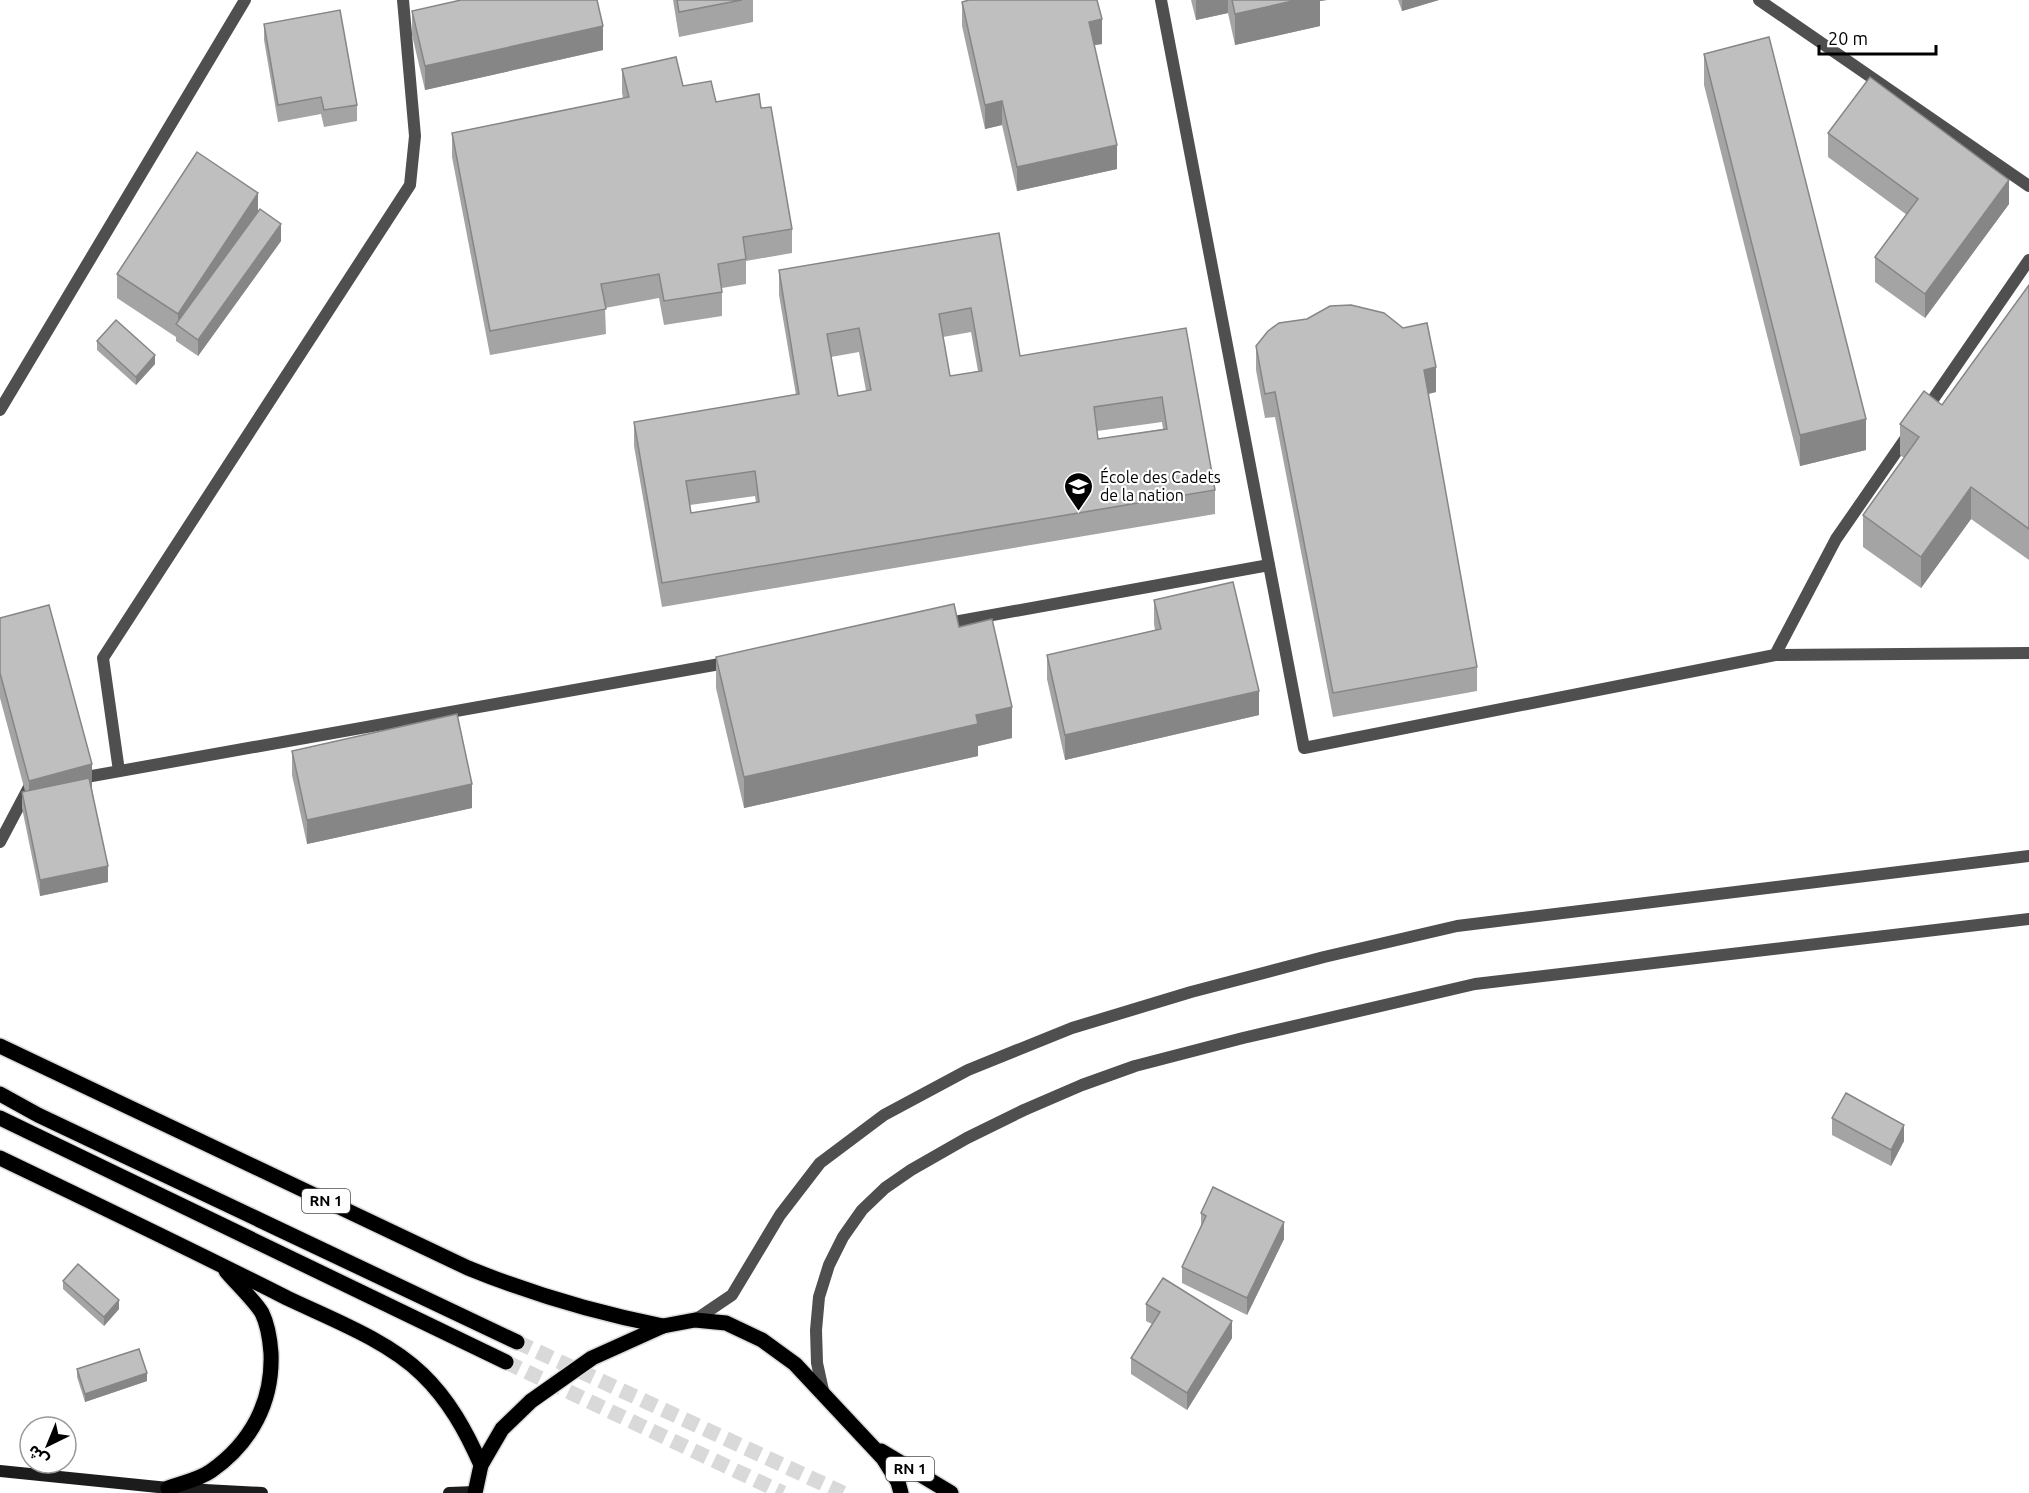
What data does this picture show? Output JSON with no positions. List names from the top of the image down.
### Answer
{
  "streets": {
    "main road": ["RN 1"]
  },
  "places": {
    "school or university": ["École des Cadets de la nation"]
  },
  "scale_bar": "20 m",
  "north": "bottom left"
}
